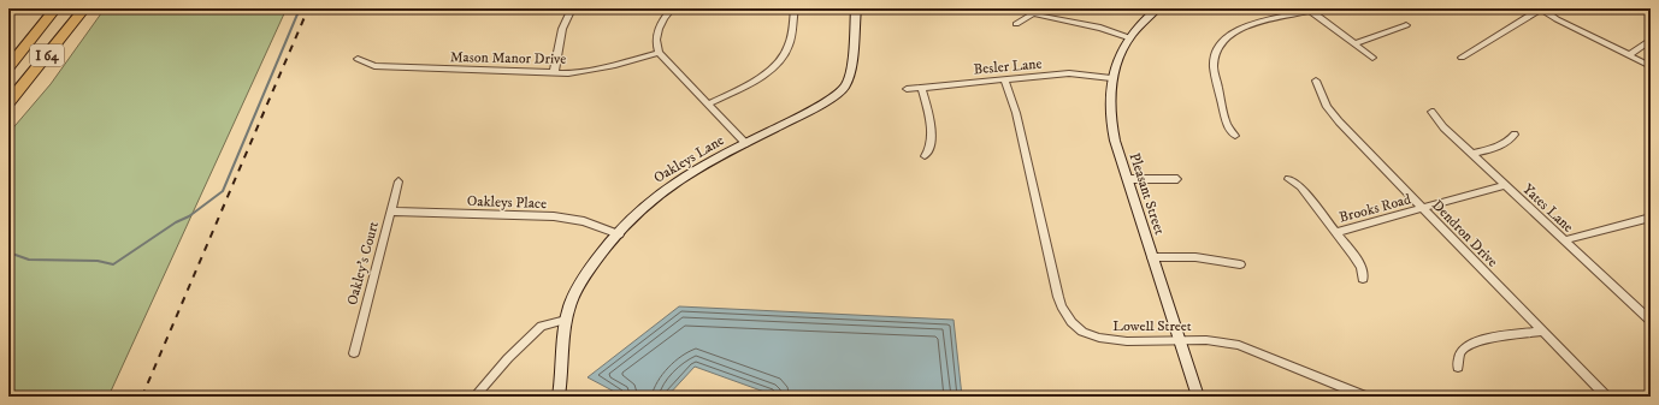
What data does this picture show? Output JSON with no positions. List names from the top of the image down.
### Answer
{
  "streets": {
    "highway": ["I 64"],
    "street": [
      "Mason Manor Drive",
      "Besler Lane",
      "Oakleys Lane",
      "Pleasant Street",
      "Oakleys Place",
      "Brooks Road",
      "Yates Lane",
      "Dendron Drive",
      "Oakley's Court",
      "Lowell Street"
    ]
  },
  "crossings": [
    ["Besler Lane", "Pleasant Street"],
    ["Besler Lane", "Lowell Street"],
    ["Oakleys Lane", "Oakleys Place"],
    ["Pleasant Street", "Lowell Street"],
    ["Oakleys Place", "Oakley's Court"],
    ["Brooks Road", "Yates Lane"],
    ["Brooks Road", "Dendron Drive"]
  ]
}
